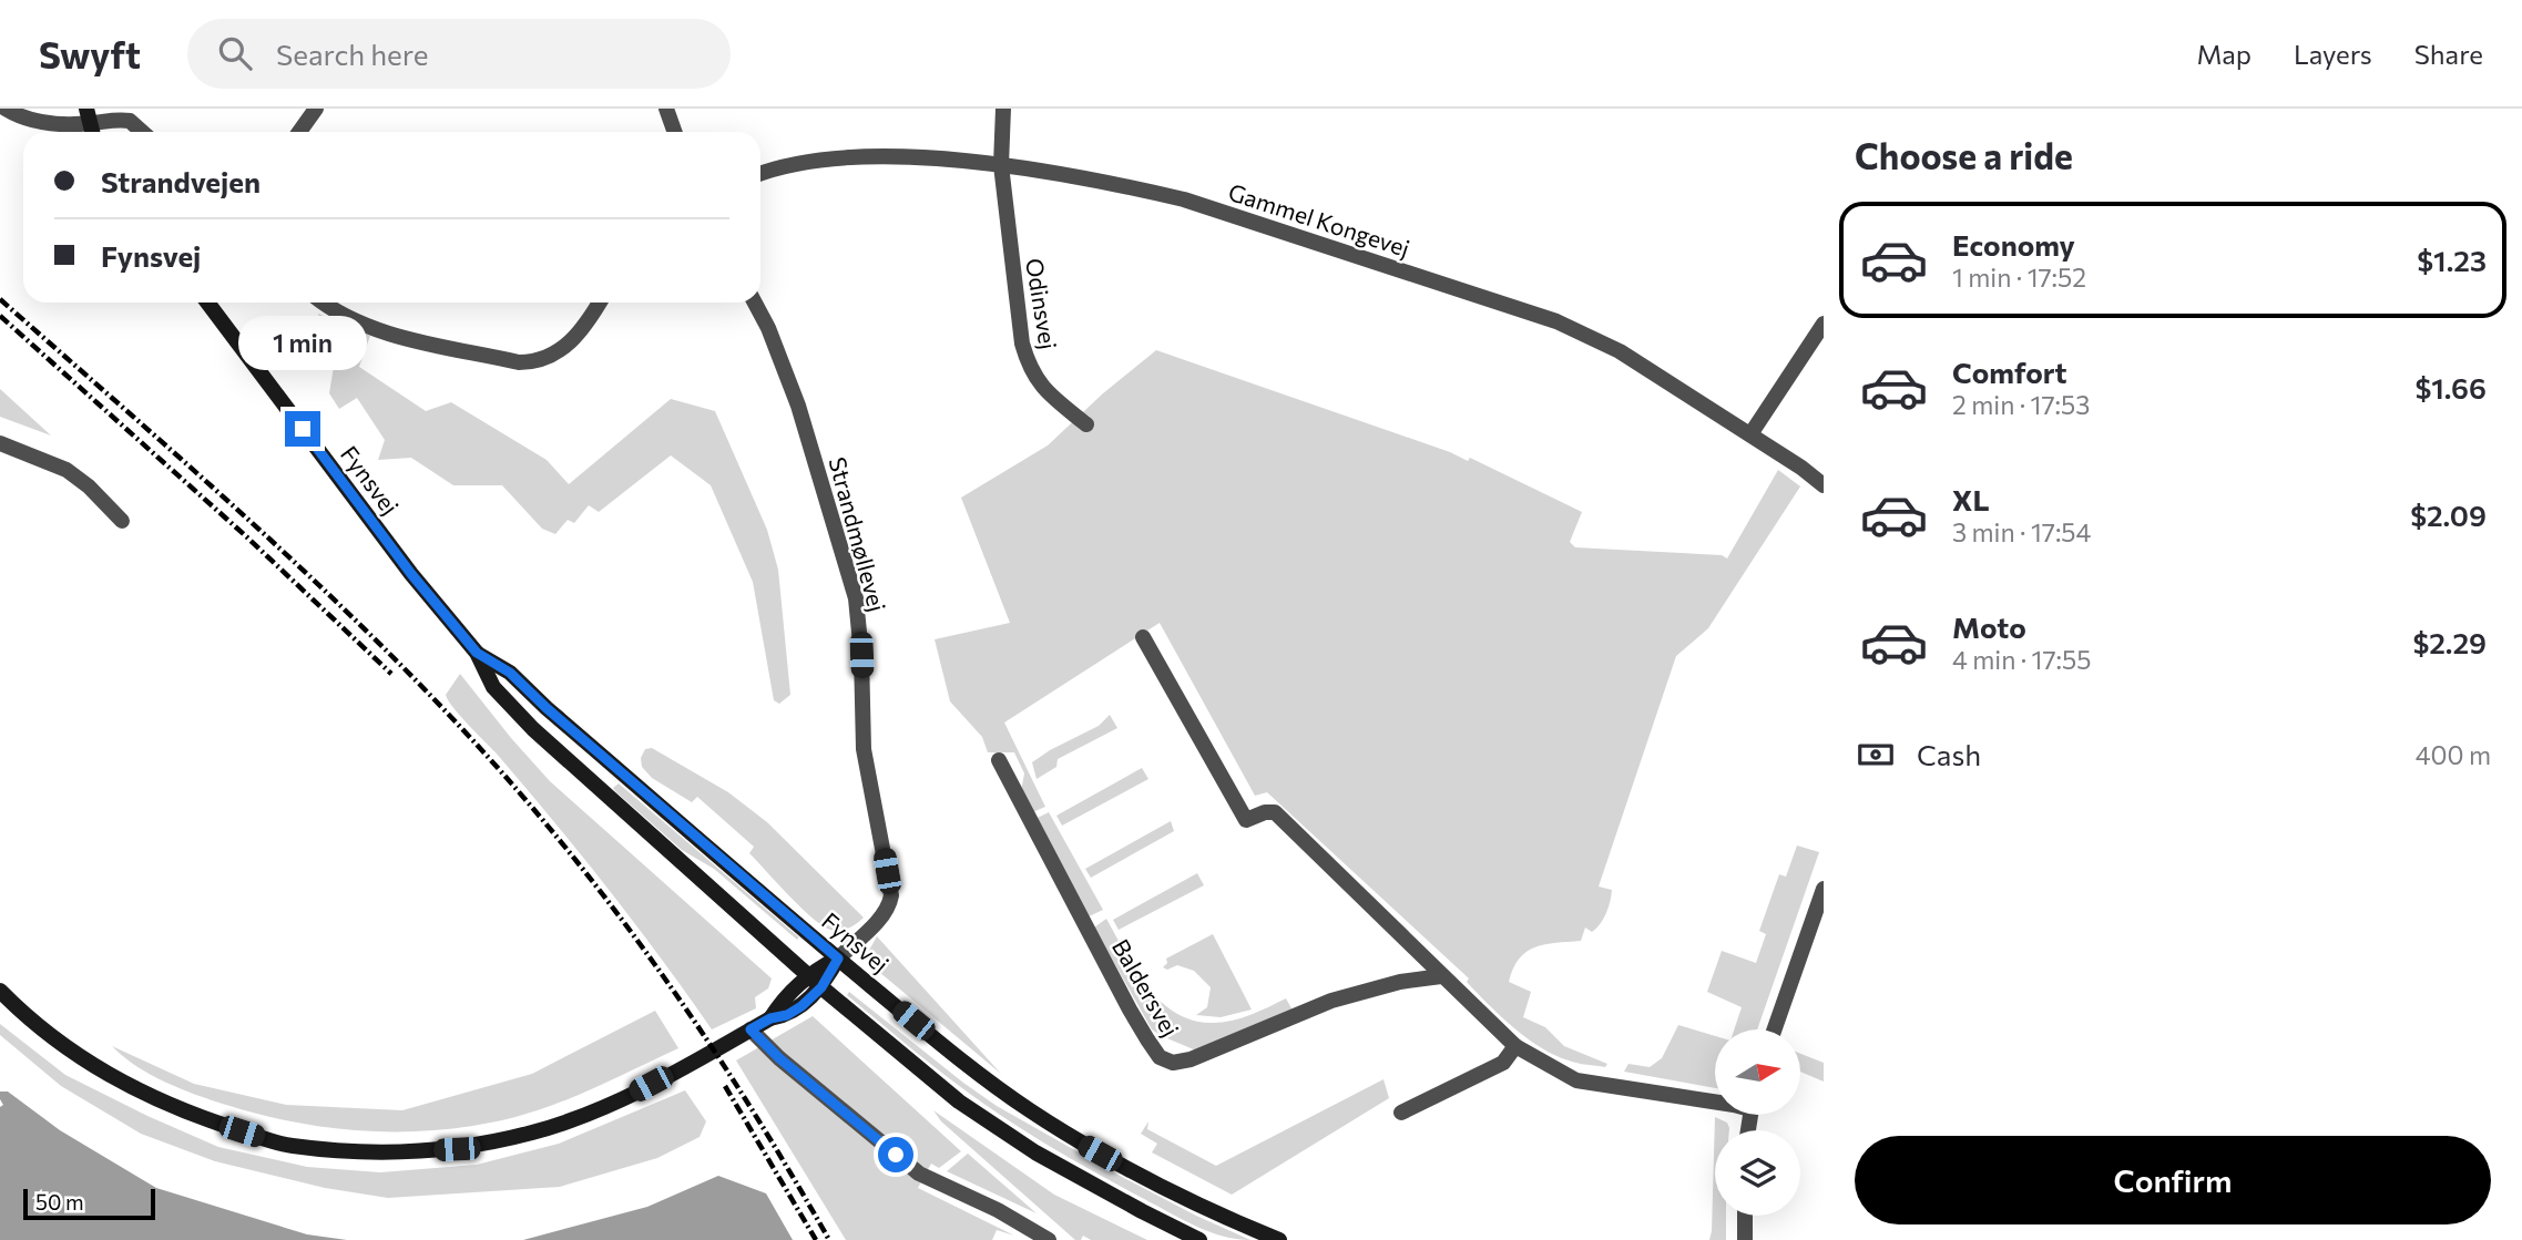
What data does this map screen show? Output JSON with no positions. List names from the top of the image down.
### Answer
{
  "streets": {
    "main road": ["Fynsvej"],
    "street": [
      "Gammel Kongevej",
      "Odinsvej",
      "Strandmøllevej",
      "Baldersvej"
    ]
  },
  "crossings": [
    ["Gammel Kongevej", "Odinsvej"],
    ["Fynsvej", "Strandmøllevej"]
  ],
  "scale_bar": "50 m",
  "north": "right",
  "page": {
    "header": "Swyft",
    "search": "Search here",
    "nav": ["Map", "Layers", "Share"],
    "heading": "Choose a ride",
    "banner": ["Strandvejen", "Fynsvej"],
    "list": [
      {
        "name": "Economy",
        "note": "1 min · 17:52",
        "value": "$1.23"
      },
      {
        "name": "Comfort",
        "note": "2 min · 17:53",
        "value": "$1.66"
      },
      {
        "name": "XL",
        "note": "3 min · 17:54",
        "value": "$2.09"
      },
      {
        "name": "Moto",
        "note": "4 min · 17:55",
        "value": "$2.29"
      }
    ],
    "bubble": "1 min",
    "pay": ["Cash", "400 m"],
    "buttons": "Confirm",
    "scale": "50 m"
  }
}
